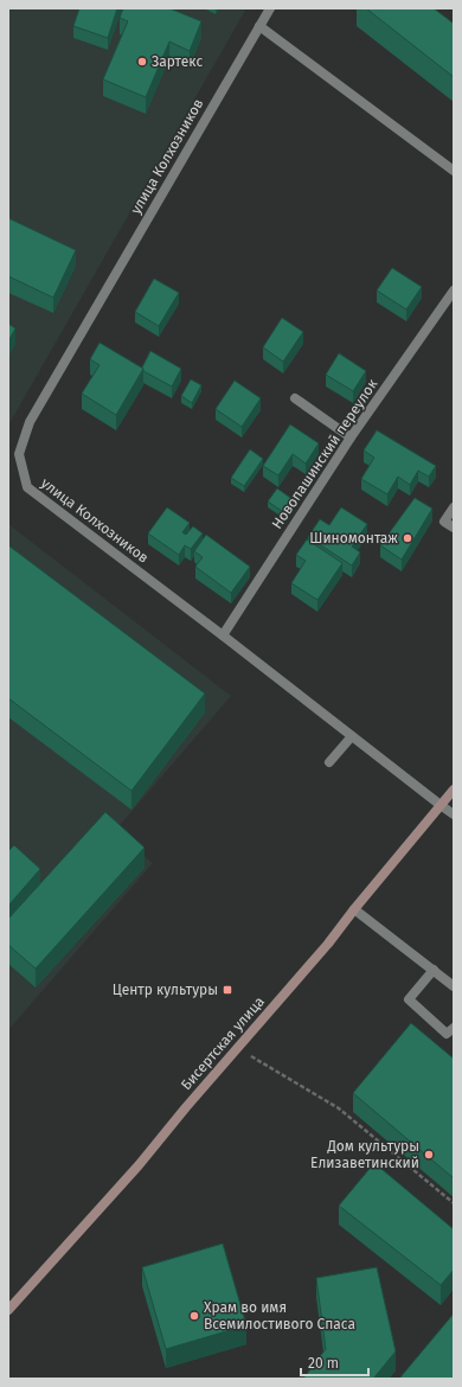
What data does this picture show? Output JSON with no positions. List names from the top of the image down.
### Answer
{
  "streets": {
    "main road": ["Бисертская улица"],
    "street": ["улица Колхозников", "Новопашинский переулок"]
  },
  "crossings": [
    ["улица Колхозников", "Новопашинский переулок"],
    ["улица Колхозников", "Бисертская улица"]
  ],
  "places": {
    "other": [
      "Зартекс",
      "Шиномонтаж",
      "Дом культуры Елизаветинский",
      "Храм во имя Всемилостивого Спаса"
    ],
    "transit": ["Центр культуры"]
  },
  "scale_bar": "20 m"
}
